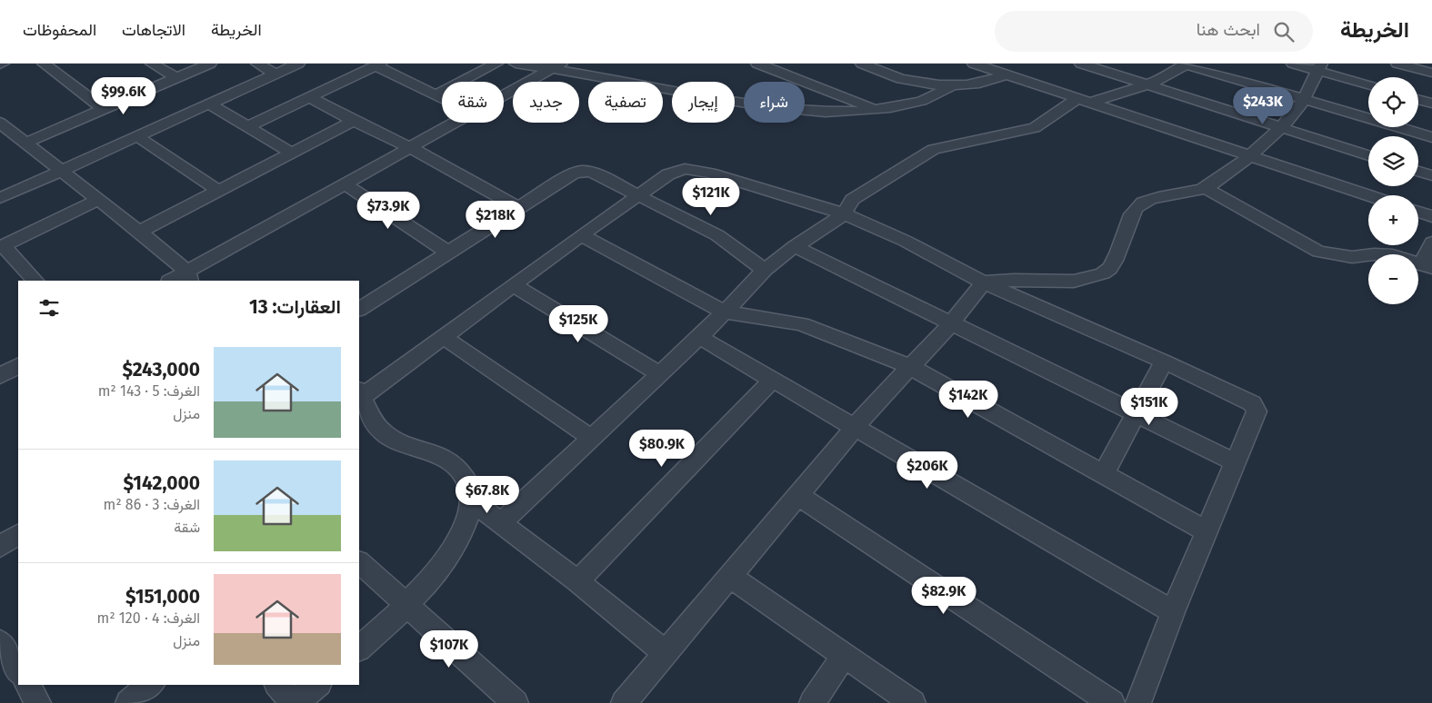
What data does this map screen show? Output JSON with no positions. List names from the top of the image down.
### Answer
{
  "page": {
    "header": "الخريطة",
    "search": "ابحث هنا",
    "nav": ["الخريطة", "الاتجاهات", "المحفوظات"],
    "map_buttons": ["+", "−"],
    "price": [
      "$99.6K",
      "$243K",
      "$121K",
      "$73.9K",
      "$218K",
      "$125K",
      "$142K",
      "$151K",
      "$80.9K",
      "$206K",
      "$67.8K",
      "$82.9K",
      "$107K"
    ],
    "chip": [
      "شراء",
      "إيجار",
      "تصفية",
      "جديد",
      "شقة"
    ],
    "heading": "العقارات: 13",
    "list": [
      {
        "name": "$243,000",
        "note": "الغرف: 5 · 143 m² · منزل"
      },
      {
        "name": "$142,000",
        "note": "الغرف: 3 · 86 m² · شقة"
      },
      {
        "name": "$151,000",
        "note": "الغرف: 4 · 120 m² · منزل"
      }
    ]
  }
}
